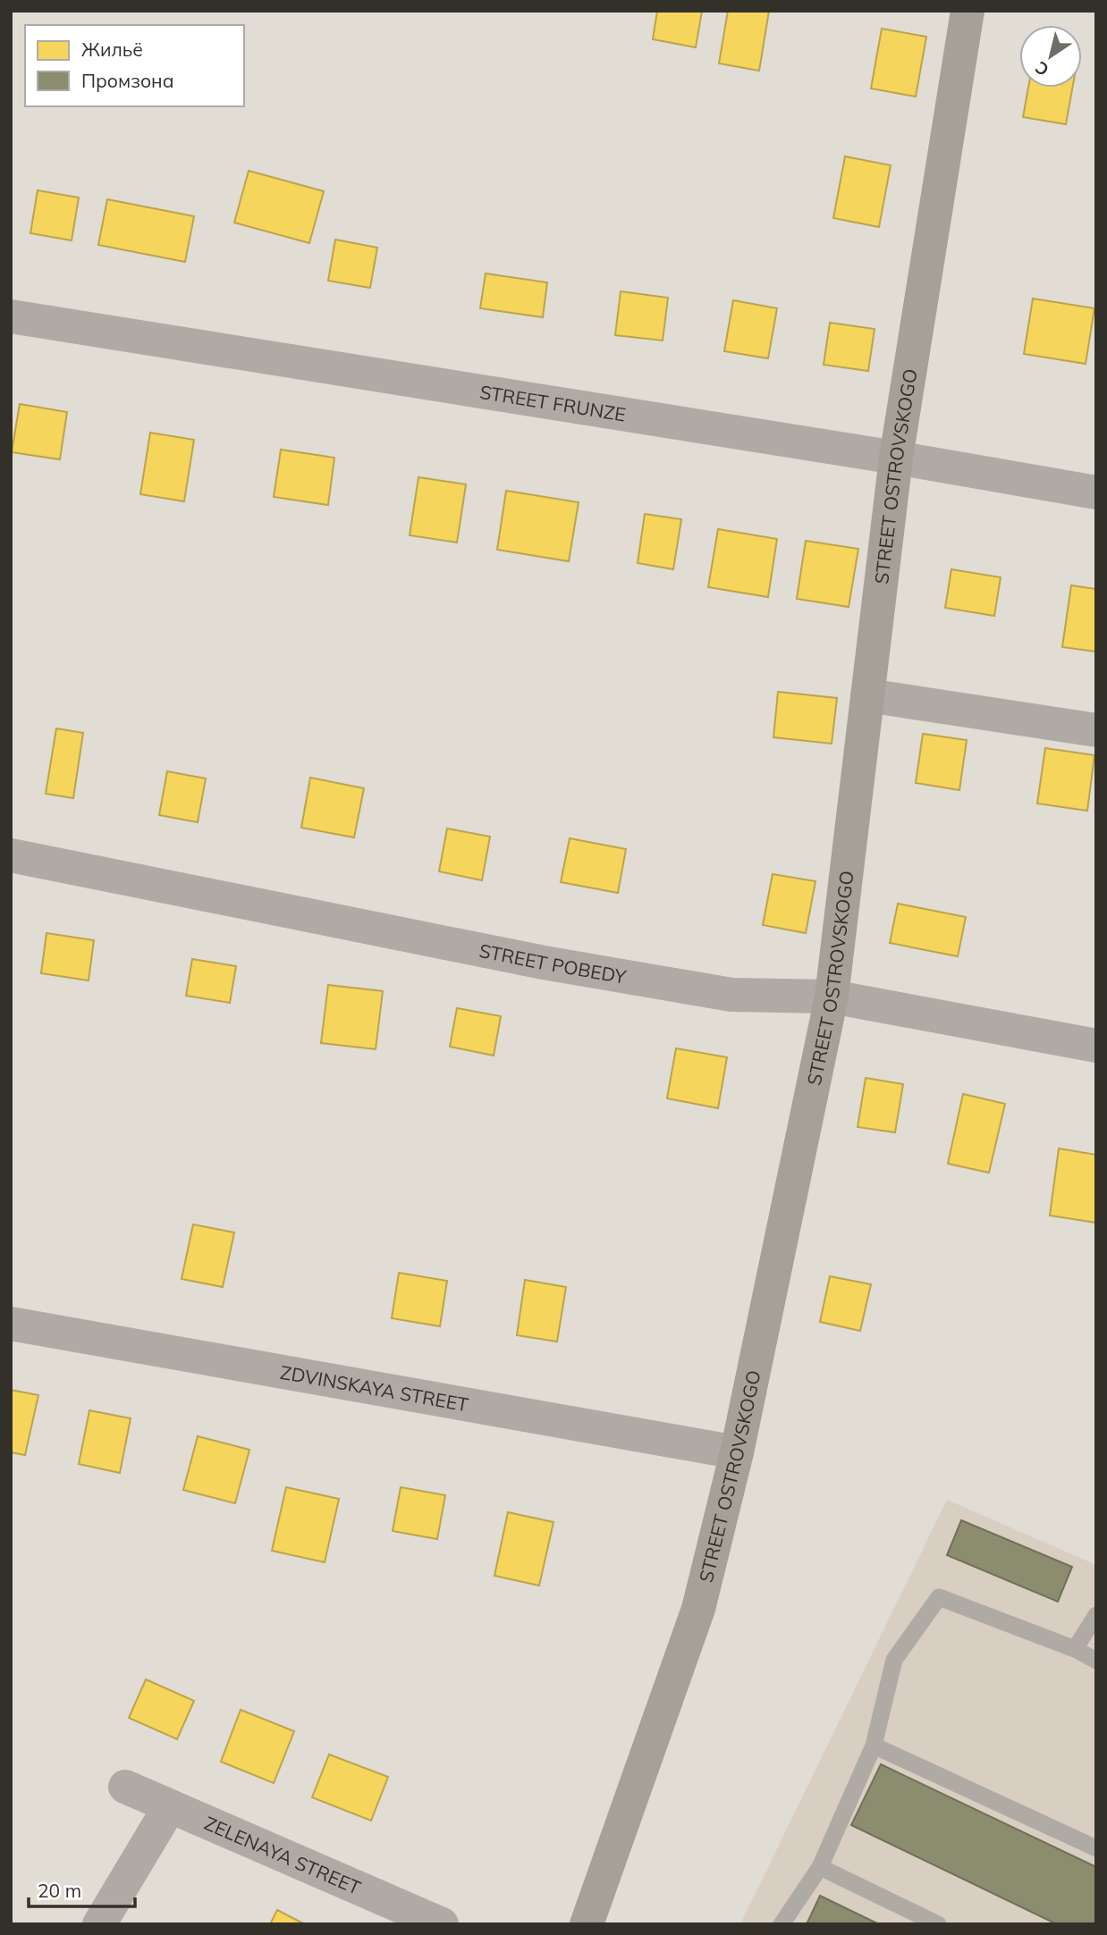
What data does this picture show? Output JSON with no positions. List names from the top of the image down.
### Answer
{
  "streets": {
    "street": [
      "STREET FRUNZE",
      "STREET OSTROVSKOGO",
      "STREET POBEDY",
      "ZDVINSKAYA STREET",
      "ZELENAYA STREET"
    ]
  },
  "crossings": [
    ["STREET FRUNZE", "STREET OSTROVSKOGO"],
    ["STREET OSTROVSKOGO", "STREET POBEDY"],
    ["STREET OSTROVSKOGO", "ZDVINSKAYA STREET"]
  ],
  "legend": ["Жильё", "Промзона"],
  "scale_bar": "20 m",
  "north": "bottom left"
}
